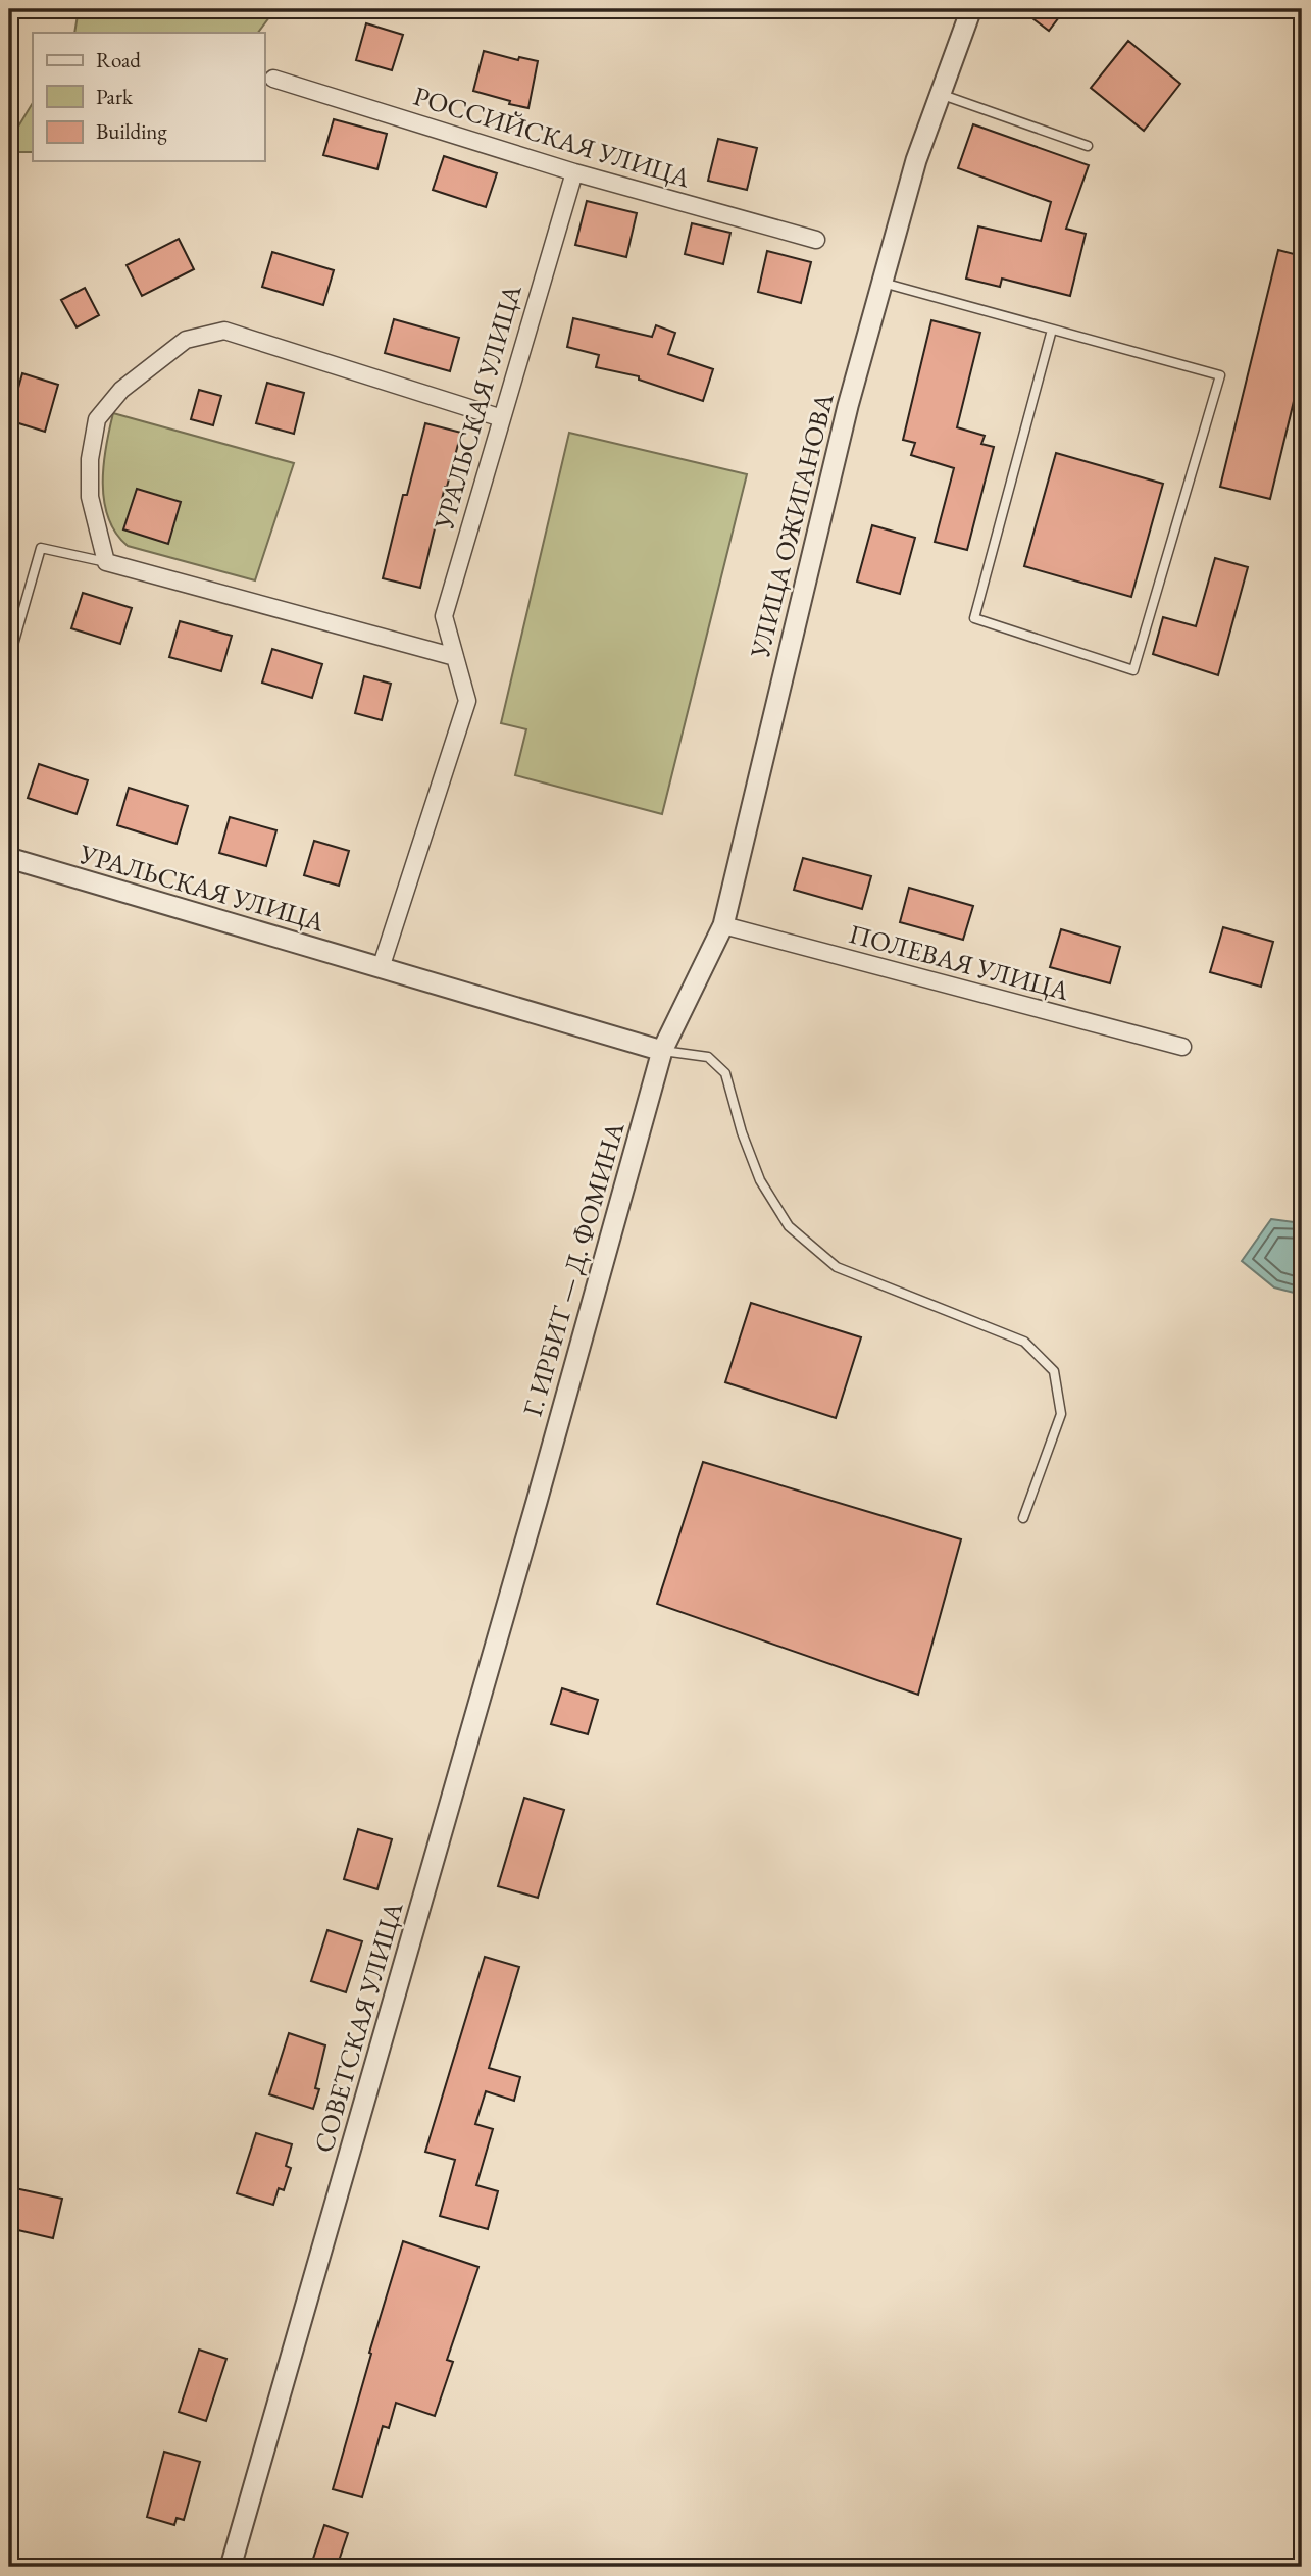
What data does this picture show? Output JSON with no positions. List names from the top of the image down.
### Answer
{
  "streets": {
    "street": [
      "РОССИЙСКАЯ УЛИЦА",
      "УРАЛЬСКАЯ УЛИЦА",
      "УЛИЦА ОЖИГАНОВА",
      "ПОЛЕВАЯ УЛИЦА",
      "Г. ИРБИТ — Д. ФОМИНА",
      "СОВЕТСКАЯ УЛИЦА"
    ]
  },
  "crossings": [
    ["РОССИЙСКАЯ УЛИЦА", "УРАЛЬСКАЯ УЛИЦА"],
    ["УРАЛЬСКАЯ УЛИЦА", "УЛИЦА ОЖИГАНОВА"],
    ["УРАЛЬСКАЯ УЛИЦА", "Г. ИРБИТ — Д. ФОМИНА"],
    ["УЛИЦА ОЖИГАНОВА", "ПОЛЕВАЯ УЛИЦА"],
    ["УЛИЦА ОЖИГАНОВА", "Г. ИРБИТ — Д. ФОМИНА"],
    ["Г. ИРБИТ — Д. ФОМИНА", "СОВЕТСКАЯ УЛИЦА"]
  ],
  "legend": ["Road", "Park", "Building"]
}
